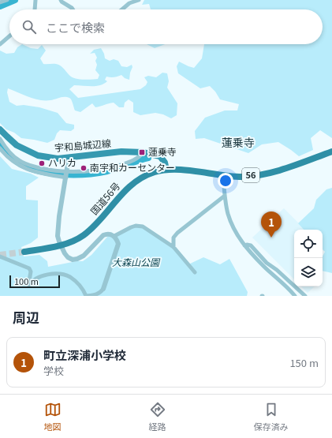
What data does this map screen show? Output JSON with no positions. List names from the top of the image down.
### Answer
{
  "streets": {
    "highway": ["56", "国道56号"],
    "main road": ["宇和島城辺線"]
  },
  "crossings": [
    ["宇和島城辺線", "国道56号"]
  ],
  "districts": ["蓮乗寺"],
  "parks": ["大森山公園"],
  "places": {
    "transit": ["蓮乗寺"],
    "other": ["ハリカ", "南宇和カーセンター"]
  },
  "scale_bar": "100 m",
  "page": {
    "search": "ここで検索",
    "pins": "1",
    "scale": "100 m",
    "heading": "周辺",
    "list": [
      {
        "mark": "1",
        "name": "町立深浦小学校",
        "note": "学校",
        "value": "150 m"
      }
    ],
    "nav": ["地図", "経路", "保存済み"]
  }
}
